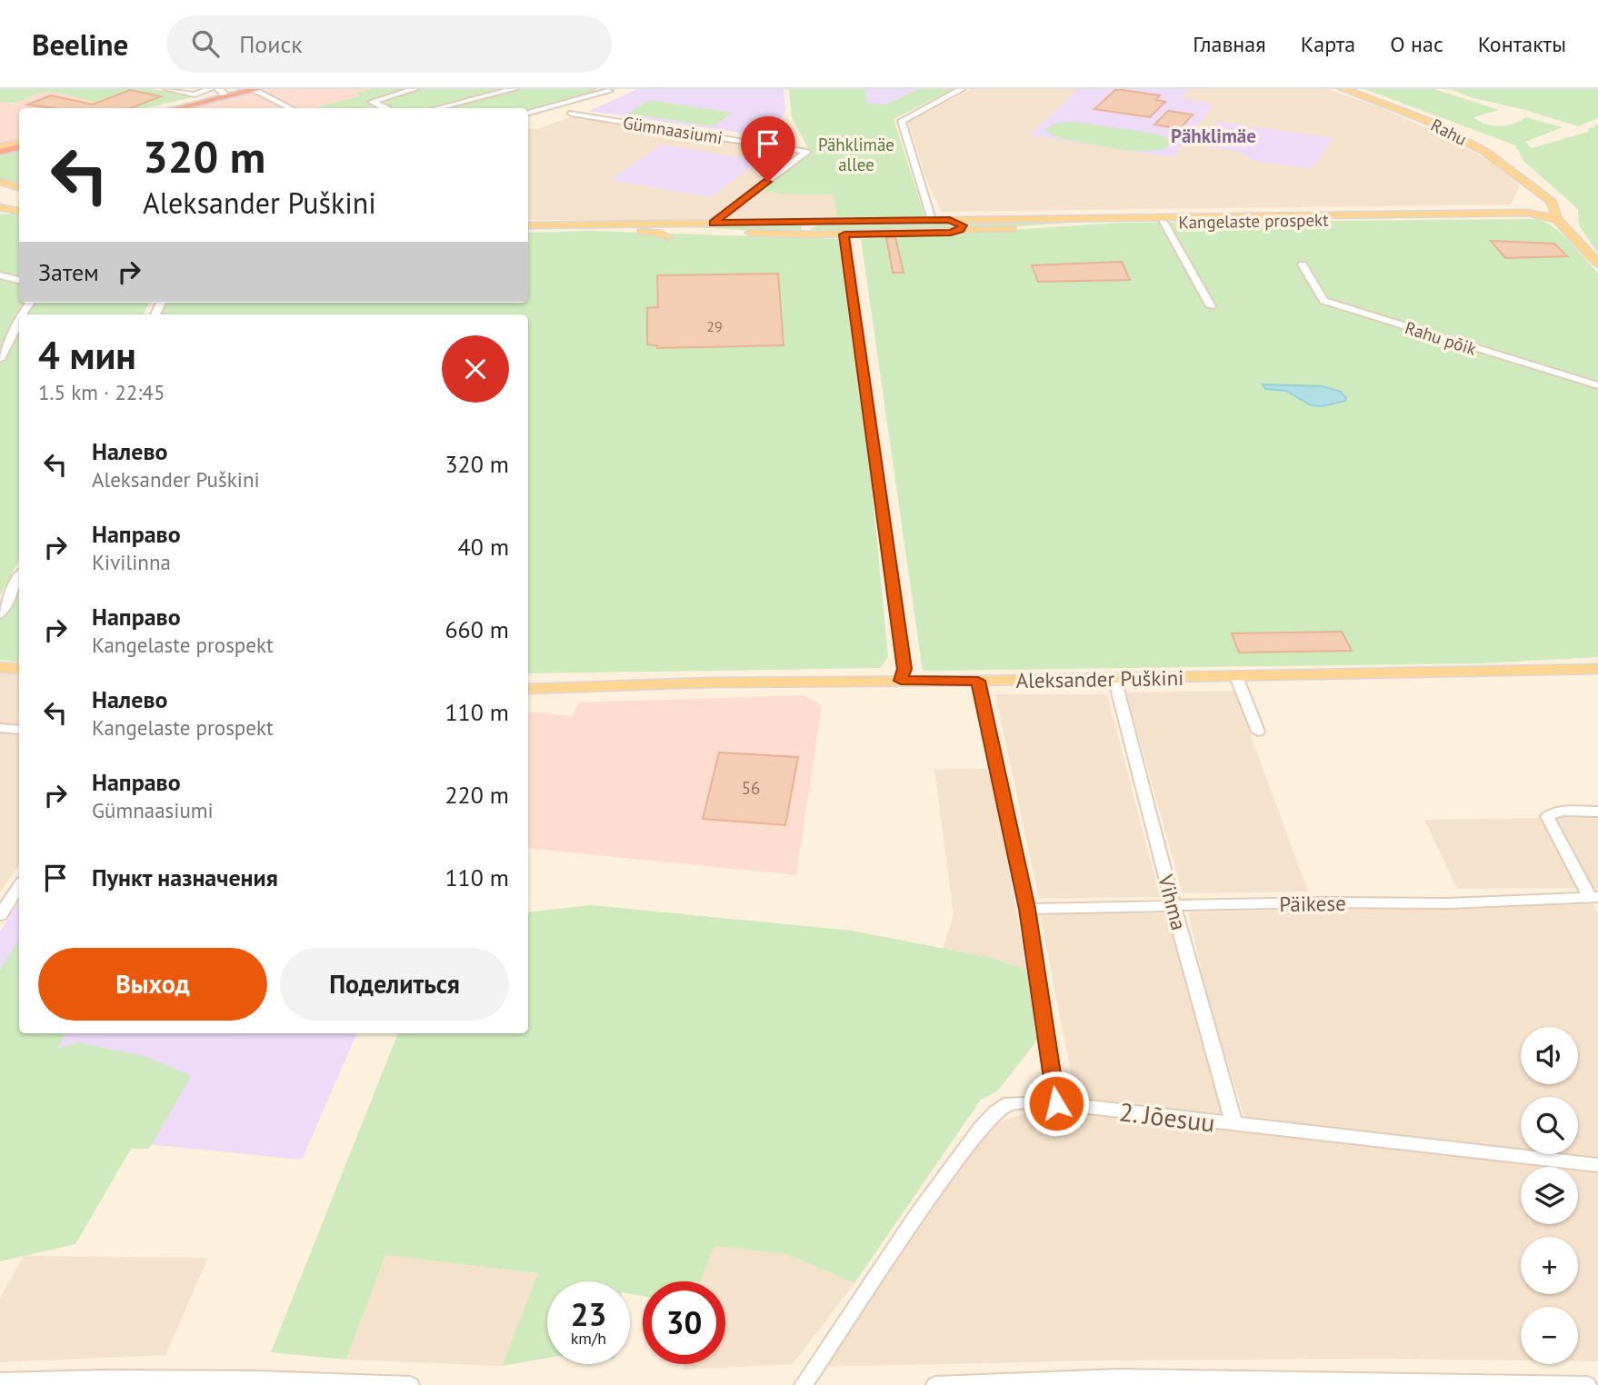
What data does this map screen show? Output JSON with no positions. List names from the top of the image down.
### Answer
{
  "streets": {
    "main road": ["Rahu", "Kangelaste prospekt", "Aleksander Puškini"],
    "street": [
      "Gümnaasiumi",
      "Rahu põik",
      "Vihma",
      "Päikese",
      "2. Jõesuu"
    ]
  },
  "crossings": [
    ["Gümnaasiumi", "Kangelaste prospekt"],
    ["Rahu", "Kangelaste prospekt"],
    ["Aleksander Puškini", "Vihma"],
    ["Vihma", "Päikese"],
    ["Vihma", "2. Jõesuu"]
  ],
  "districts": ["Pähklimäe"],
  "parks": ["Pähklimäe allee"],
  "house_numbers": ["29", "56"],
  "page": {
    "header": "Beeline",
    "search": "Поиск",
    "nav": [
      "Главная",
      "Карта",
      "О нас",
      "Контакты"
    ],
    "turn": ["320 m", "Aleksander Puškini"],
    "then": "Затем",
    "heading": ["4 мин", "1.5 km · 22:45"],
    "list": [
      {
        "name": "Налево",
        "note": "Aleksander Puškini",
        "value": "320 m"
      },
      {
        "name": "Направо",
        "note": "Kivilinna",
        "value": "40 m"
      },
      {
        "name": "Направо",
        "note": "Kangelaste prospekt",
        "value": "660 m"
      },
      {
        "name": "Налево",
        "note": "Kangelaste prospekt",
        "value": "110 m"
      },
      {
        "name": "Направо",
        "note": "Gümnaasiumi",
        "value": "220 m"
      },
      {
        "name": "Пункт назначения",
        "value": "110 m"
      }
    ],
    "buttons": ["Выход", "Поделиться"],
    "map_buttons": ["+", "−"],
    "speed": "23 km/h",
    "limit": "30"
  }
}
